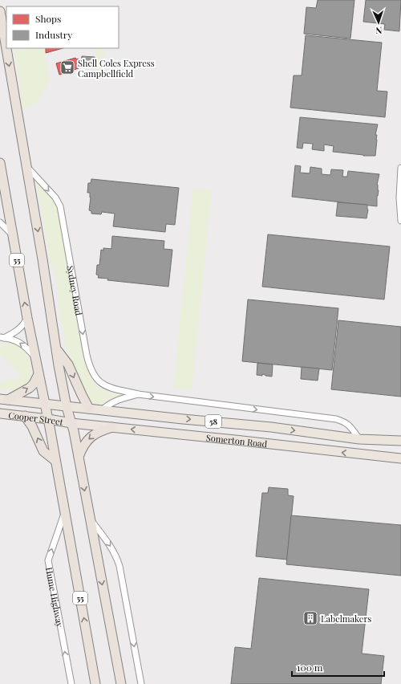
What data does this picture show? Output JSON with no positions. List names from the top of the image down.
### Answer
{
  "streets": {
    "highway": ["55", "Hume Highway"],
    "main road": ["Cooper Street", "58", "Somerton Road"],
    "street": ["Sydney Road"]
  },
  "crossings": [
    ["55", "Cooper Street"],
    ["55", "Hume Highway"],
    ["Cooper Street", "Somerton Road"],
    ["Cooper Street", "Hume Highway"]
  ],
  "one_way": ["Sydney Road"],
  "places": {
    "supermarket": ["Shell Coles Express Campbellfield"],
    "building": ["Labelmakers"]
  },
  "legend": ["Shops", "Industry"],
  "scale_bar": "100 m",
  "north": "bottom"
}
